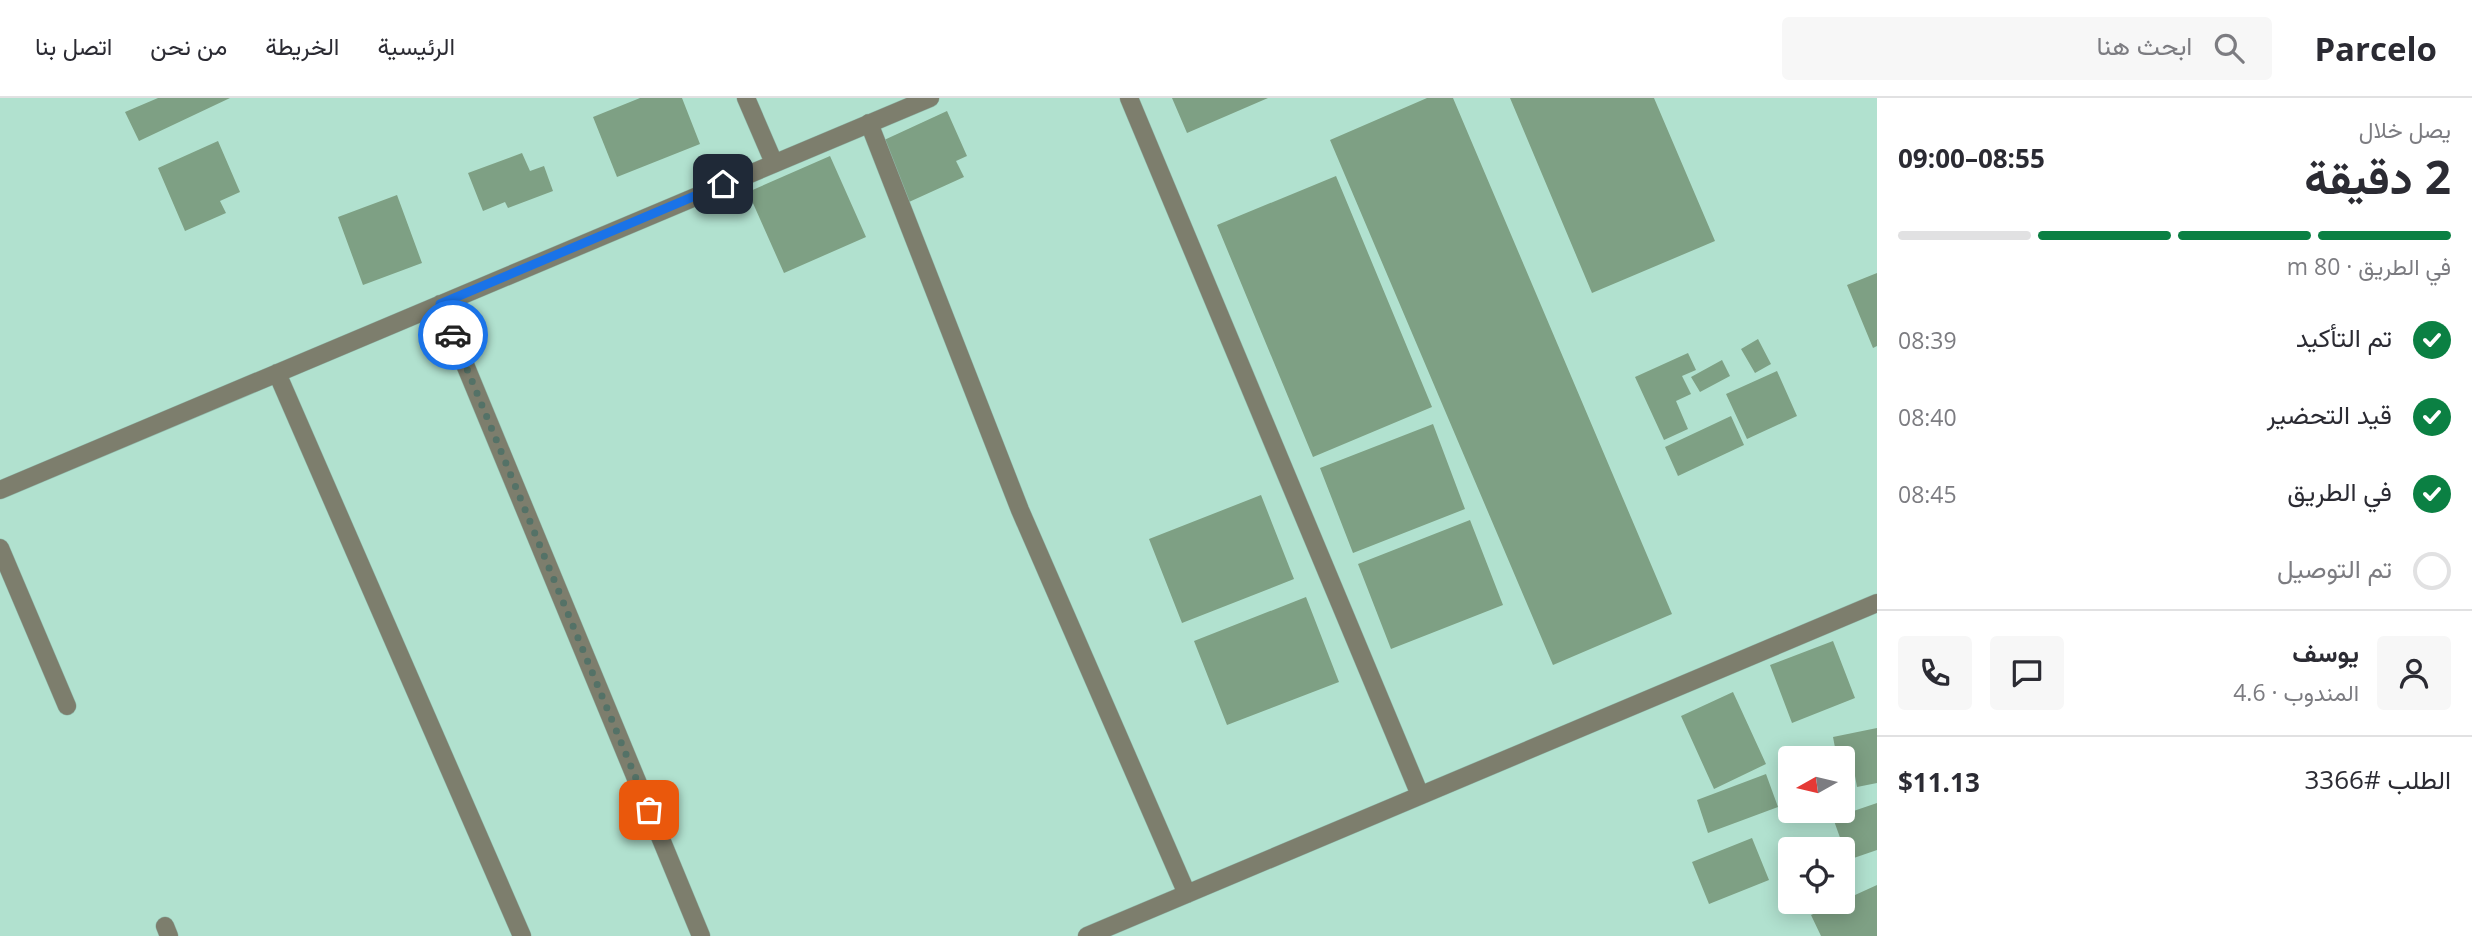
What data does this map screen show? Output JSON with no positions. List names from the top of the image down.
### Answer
{
  "north": "left",
  "page": {
    "header": "Parcelo",
    "search": "ابحث هنا",
    "nav": [
      "الرئيسية",
      "الخريطة",
      "من نحن",
      "اتصل بنا"
    ],
    "heading": ["2 دقيقة", "يصل خلال", "08:55–09:00"],
    "panel": [
      "يوسف",
      "المندوب · 4.6",
      "الطلب #3366",
      "$11.13"
    ],
    "bar": "في الطريق · 80 m",
    "list": [
      ["تم التأكيد", "08:39"],
      ["قيد التحضير", "08:40"],
      ["في الطريق", "08:45"],
      "تم التوصيل"
    ]
  }
}
